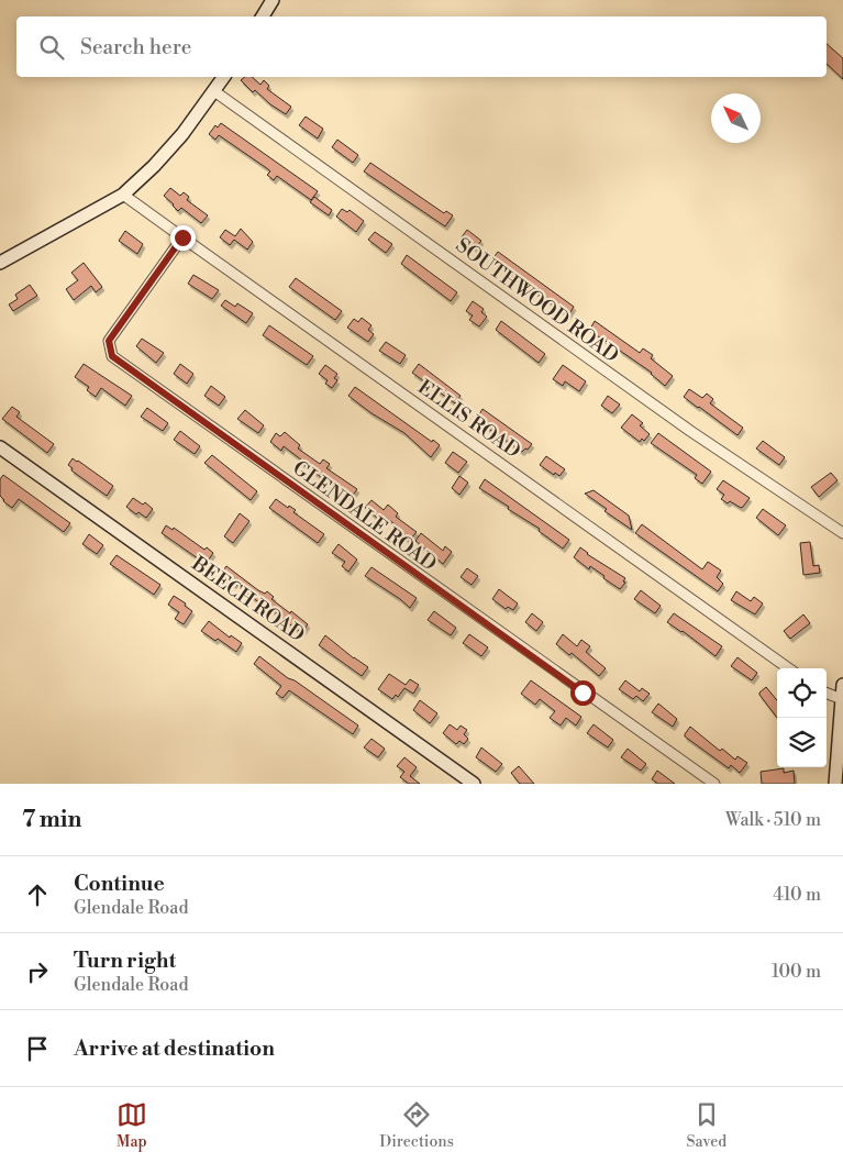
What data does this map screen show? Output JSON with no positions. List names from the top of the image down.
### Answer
{
  "streets": {
    "street": [
      "SOUTHWOOD ROAD",
      "ELLIS ROAD",
      "GLENDALE ROAD",
      "BEECH ROAD"
    ]
  },
  "crossings": [
    ["ELLIS ROAD", "GLENDALE ROAD"]
  ],
  "north": "top left",
  "page": {
    "search": "Search here",
    "heading": ["7 min", "Walk · 510 m"],
    "list": [
      ["Continue", "Glendale Road", "410 m"],
      ["Turn right", "Glendale Road", "100 m"],
      "Arrive at destination"
    ],
    "nav": ["Map", "Directions", "Saved"]
  }
}
